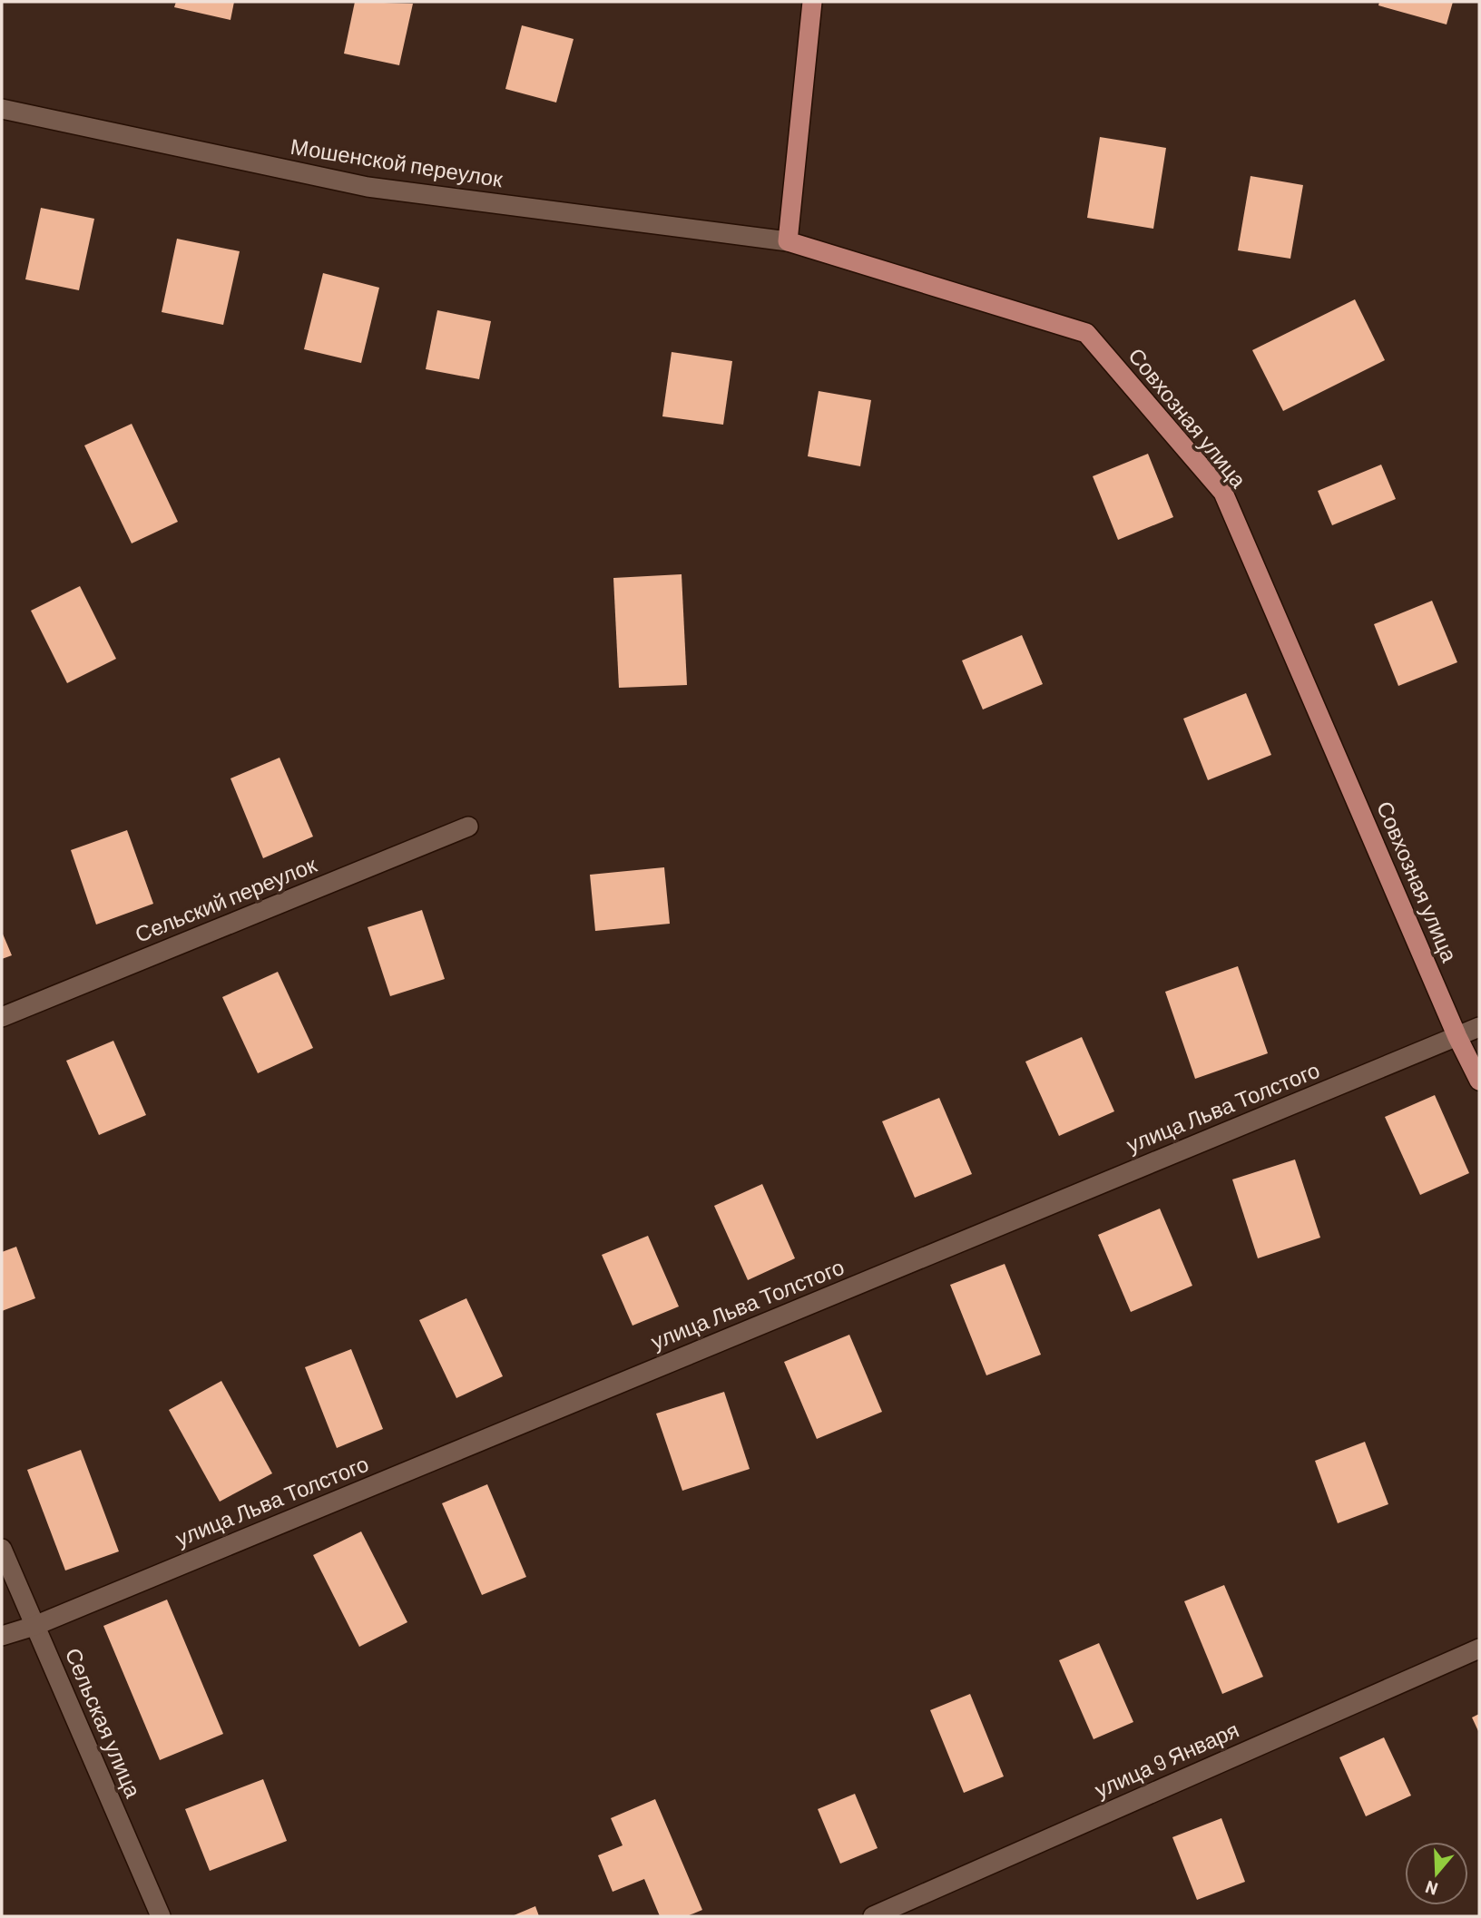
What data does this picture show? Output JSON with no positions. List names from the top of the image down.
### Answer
{
  "streets": {
    "main road": ["Совхозная улица"],
    "street": [
      "Мошенской переулок",
      "Сельский переулок",
      "улица Льва Толстого",
      "Сельская улица",
      "улица 9 Января"
    ]
  },
  "crossings": [
    ["Мошенской переулок", "Совхозная улица"],
    ["Совхозная улица", "улица Льва Толстого"],
    ["улица Льва Толстого", "Сельская улица"]
  ],
  "north": "bottom"
}
